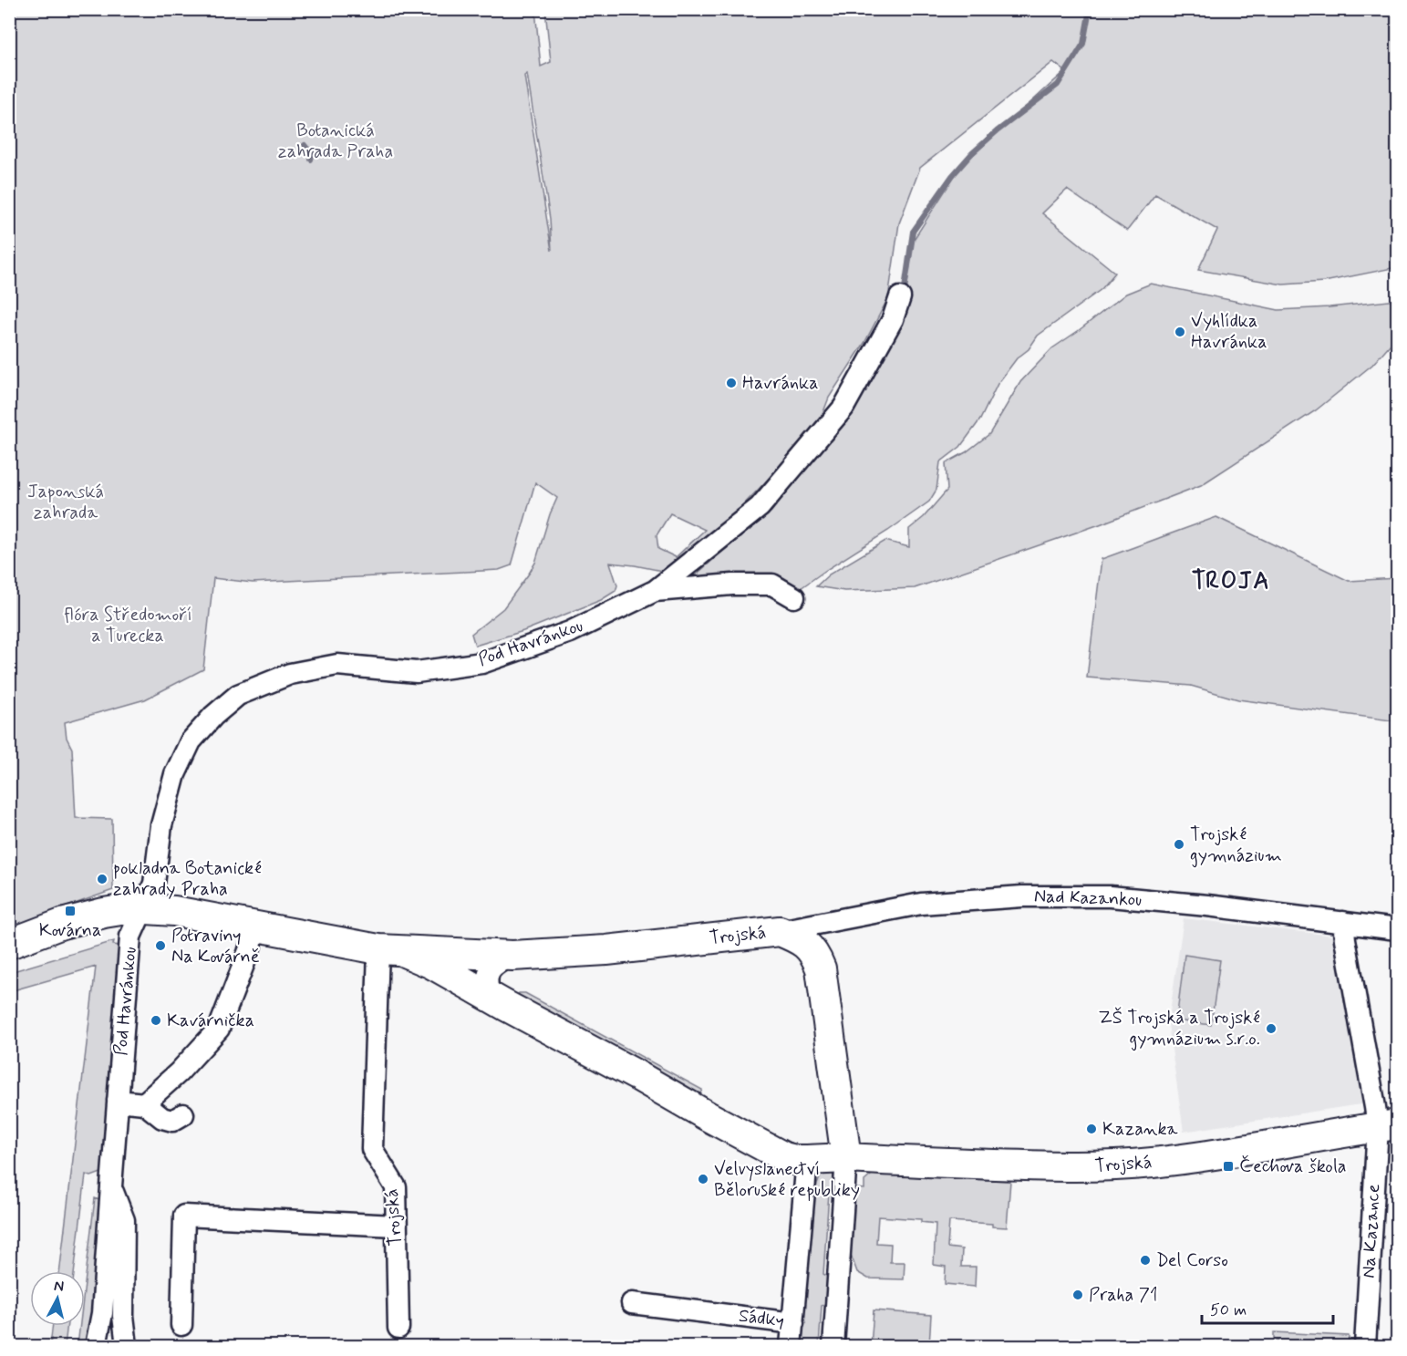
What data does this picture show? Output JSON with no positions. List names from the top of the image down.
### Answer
{
  "streets": {
    "street": [
      "Pod Havránkou",
      "Nad Kazankou",
      "Trojská",
      "Na Kazance",
      "Sádky"
    ]
  },
  "crossings": [
    ["Pod Havránkou", "Trojská"],
    ["Nad Kazankou", "Trojská"],
    ["Nad Kazankou", "Na Kazance"],
    ["Trojská", "Na Kazance"],
    ["Trojská", "Sádky"]
  ],
  "districts": ["TROJA"],
  "parks": ["Botanická zahrada Praha", "Japonská zahrada", "flóra Středomoří a Turecka"],
  "places": {
    "other": [
      "Vyhlídka Havránka",
      "Havránka",
      "Trojské gymnázium",
      "pokladna Botanické zahrady Praha",
      "Potraviny Na Kovárně",
      "Kavárnička",
      "ZŠ Trojská a Trojské gymnázium s.r.o.",
      "Kazanka",
      "Velvyslanectví Běloruské republiky",
      "Del Corso",
      "Praha 71"
    ],
    "transit": ["Kovárna", "Čechova škola"]
  },
  "scale_bar": "50 m",
  "north": "top"
}
